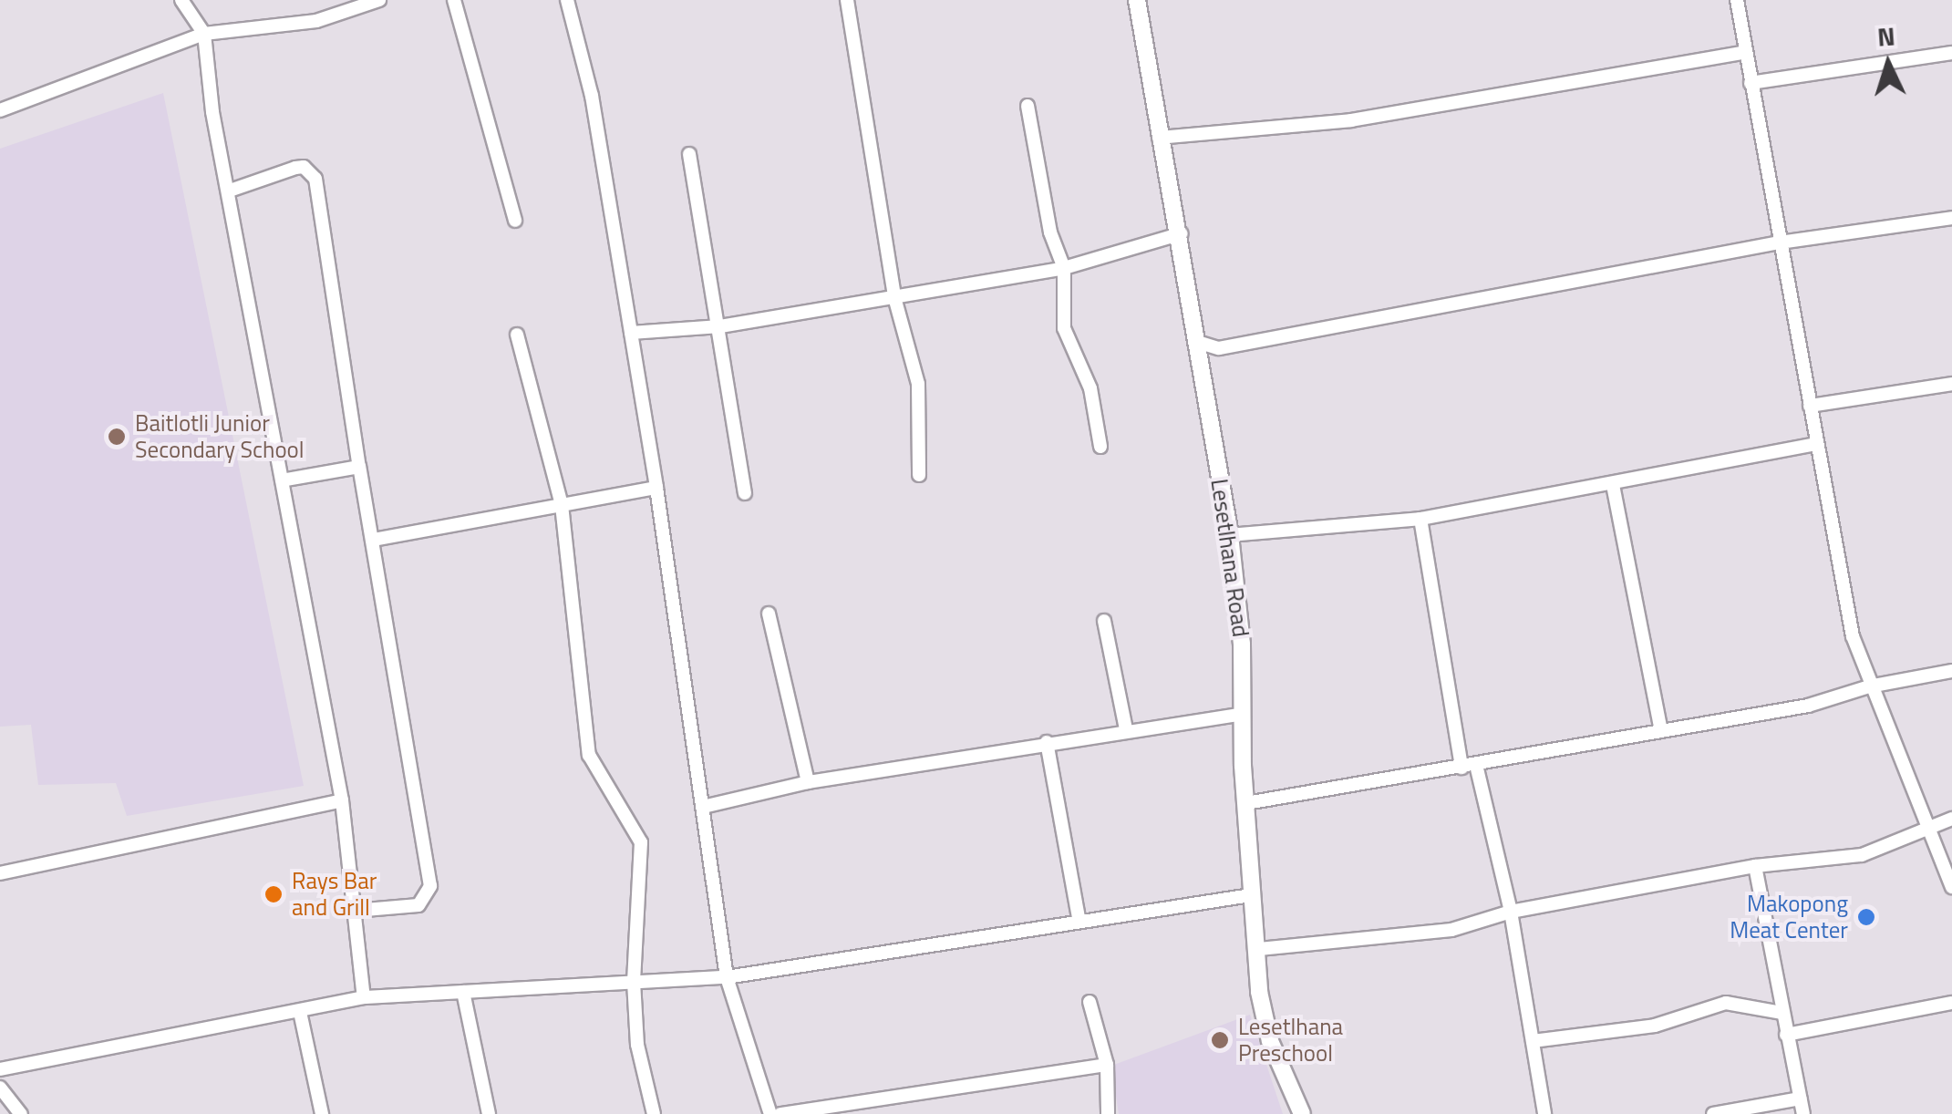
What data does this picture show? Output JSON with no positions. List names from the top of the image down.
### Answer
{
  "streets": {
    "street": ["Lesetlhana Road"]
  },
  "places": [
    "Baitlotli Junior Secondary School",
    "Rays Bar and Grill",
    "Makopong Meat Center",
    "Lesetlhana Preschool"
  ],
  "north": "top"
}
